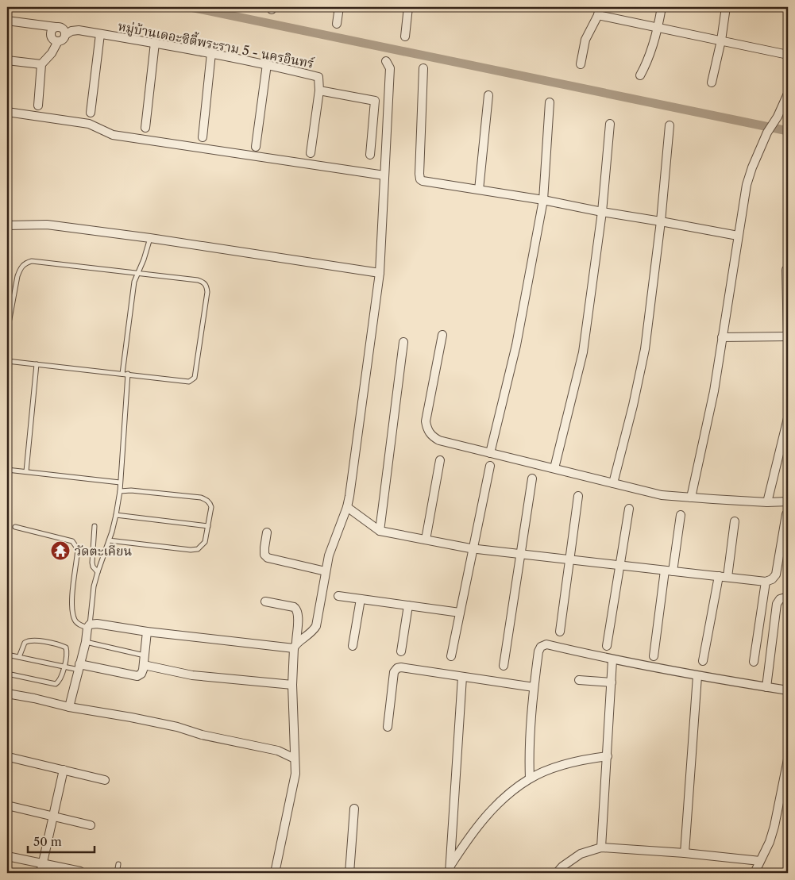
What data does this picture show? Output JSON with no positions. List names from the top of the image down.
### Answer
{
  "streets": {
    "street": ["หมู่บ้านเดอะซิตี้พระราม 5 - นครอินทร์"]
  },
  "places": {
    "temple": ["วัดตะเคียน"]
  },
  "scale_bar": "50 m"
}
